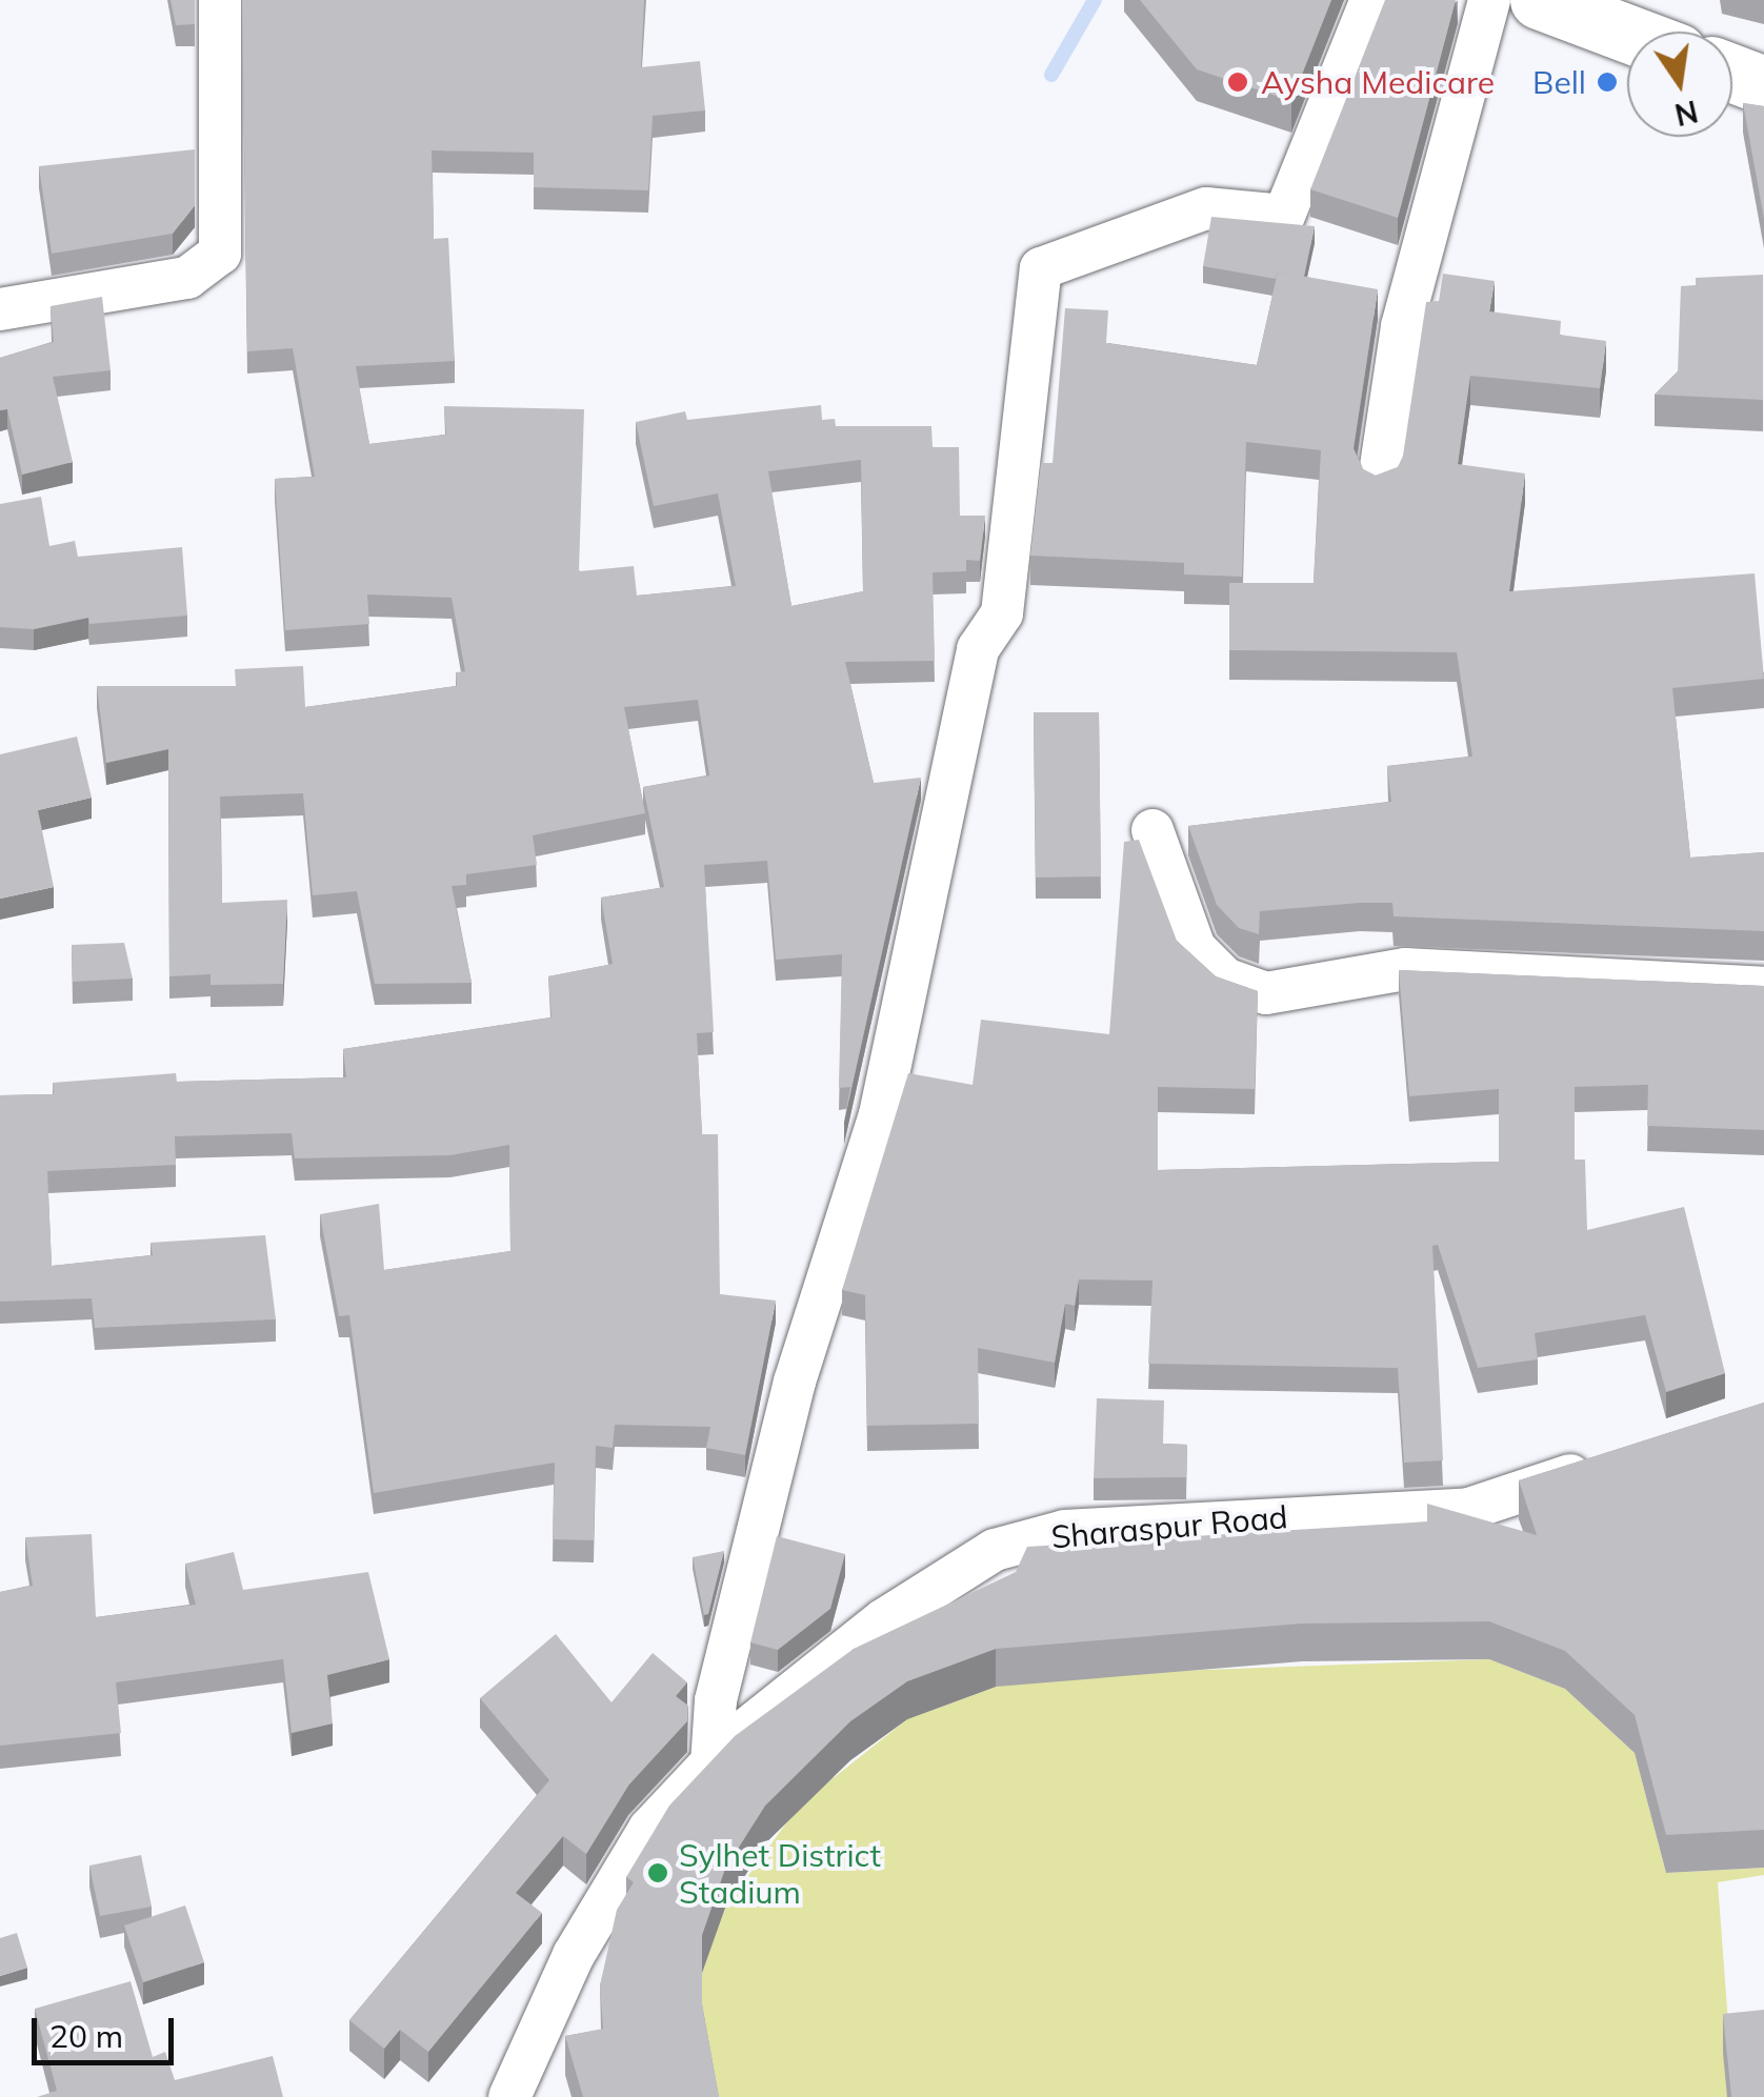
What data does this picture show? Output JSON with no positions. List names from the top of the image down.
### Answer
{
  "streets": {
    "street": ["Sharaspur Road"]
  },
  "places": ["Aysha Medicare", "Bell", "Sylhet District Stadium"],
  "scale_bar": "20 m",
  "north": "bottom"
}
